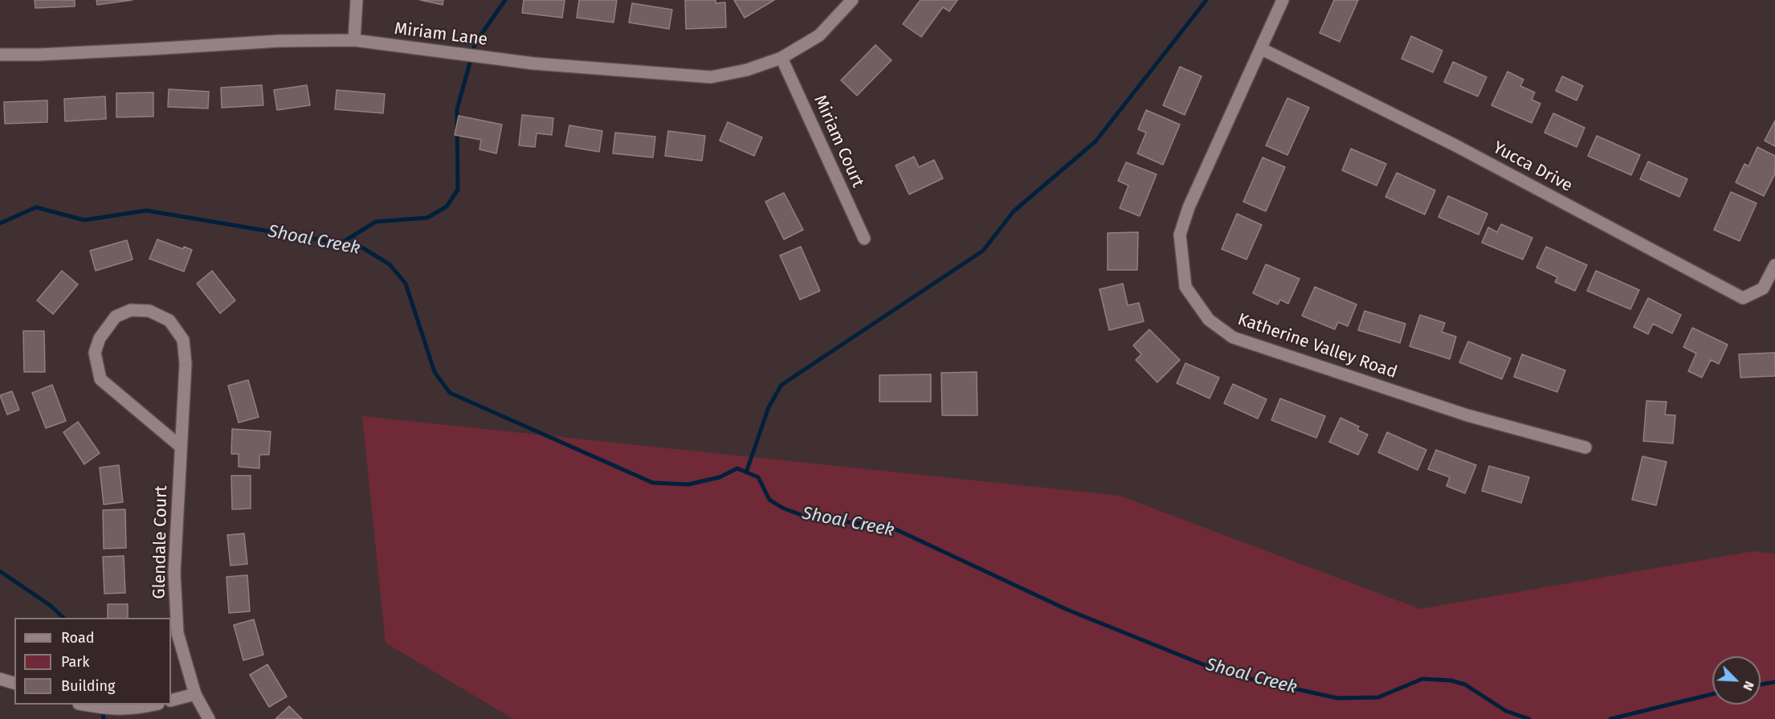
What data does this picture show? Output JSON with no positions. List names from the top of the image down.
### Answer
{
  "streets": {
    "street": [
      "Miriam Lane",
      "Miriam Court",
      "Yucca Drive",
      "Katherine Valley Road",
      "Glendale Court"
    ]
  },
  "crossings": [
    ["Miriam Lane", "Miriam Court"],
    ["Yucca Drive", "Katherine Valley Road"]
  ],
  "water": ["Shoal Creek"],
  "legend": ["Road", "Park", "Building"],
  "north": "bottom right"
}
